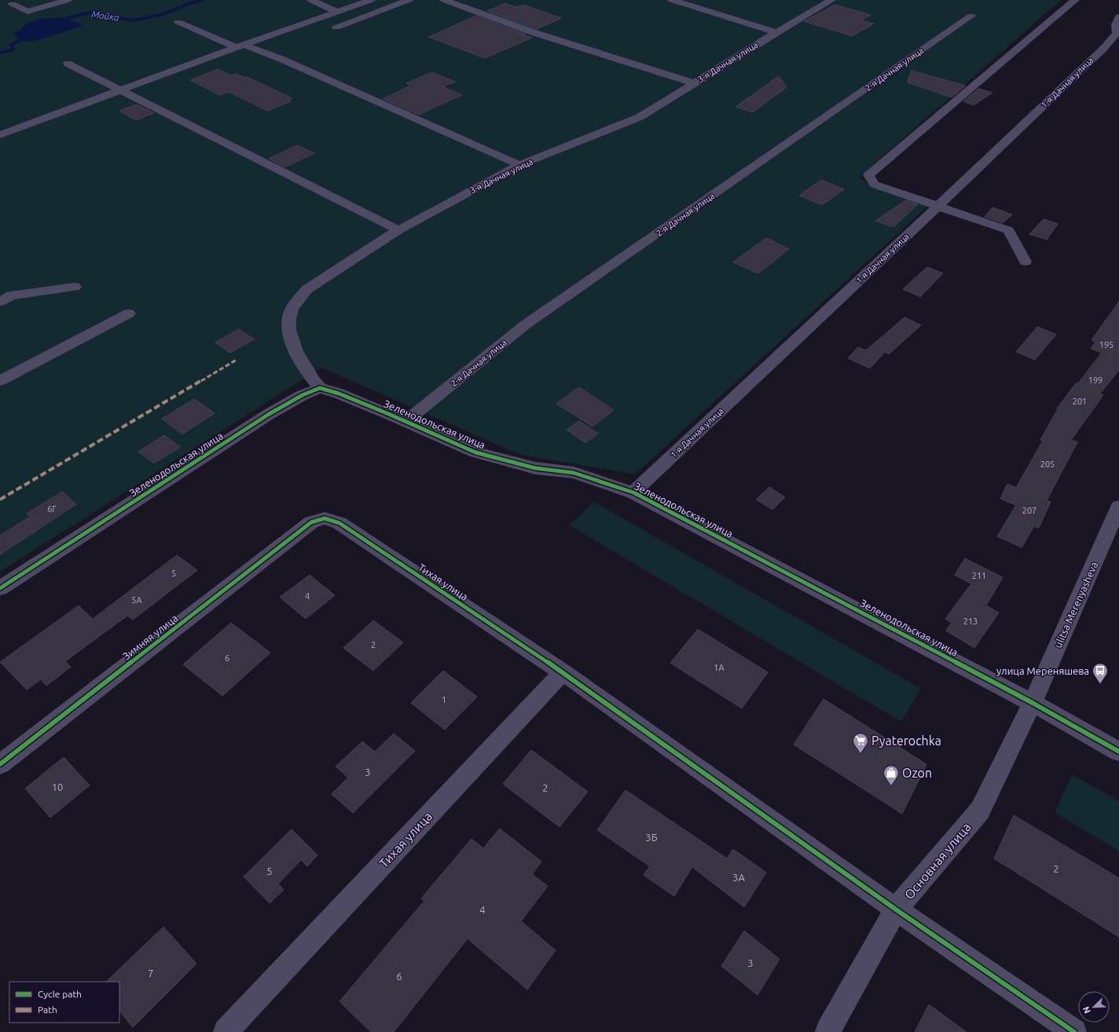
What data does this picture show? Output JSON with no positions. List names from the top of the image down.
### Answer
{
  "streets": {
    "street": [
      "3-я Дачная улица",
      "2-я Дачная улица",
      "1-я Дачная улица",
      "Зеленодольская улица",
      "Тихая улица",
      "ulitsa Merenyasheva",
      "Зимняя улица",
      "Основная улица"
    ]
  },
  "crossings": [
    ["3-я Дачная улица", "Зеленодольская улица"],
    ["2-я Дачная улица", "Зеленодольская улица"],
    ["1-я Дачная улица", "Зеленодольская улица"],
    ["Зеленодольская улица", "ulitsa Merenyasheva"],
    ["Зеленодольская улица", "Основная улица"],
    ["Тихая улица", "Зимняя улица"],
    ["ulitsa Merenyasheva", "Основная улица"]
  ],
  "water": ["Мойка"],
  "places": {
    "bus stop": ["улица Мереняшева"],
    "supermarket": ["Pyaterochka"],
    "shop": ["Ozon"]
  },
  "house_numbers": [
    "195",
    "199",
    "201",
    "205",
    "6Г",
    "207",
    "5",
    "211",
    "4",
    "5А",
    "213",
    "2",
    "6",
    "1А",
    "1",
    "3",
    "10",
    "2",
    "3Б",
    "2",
    "5",
    "3А",
    "4",
    "3",
    "7",
    "6"
  ],
  "legend": ["Cycle path", "Path"],
  "north": "bottom left"
}
